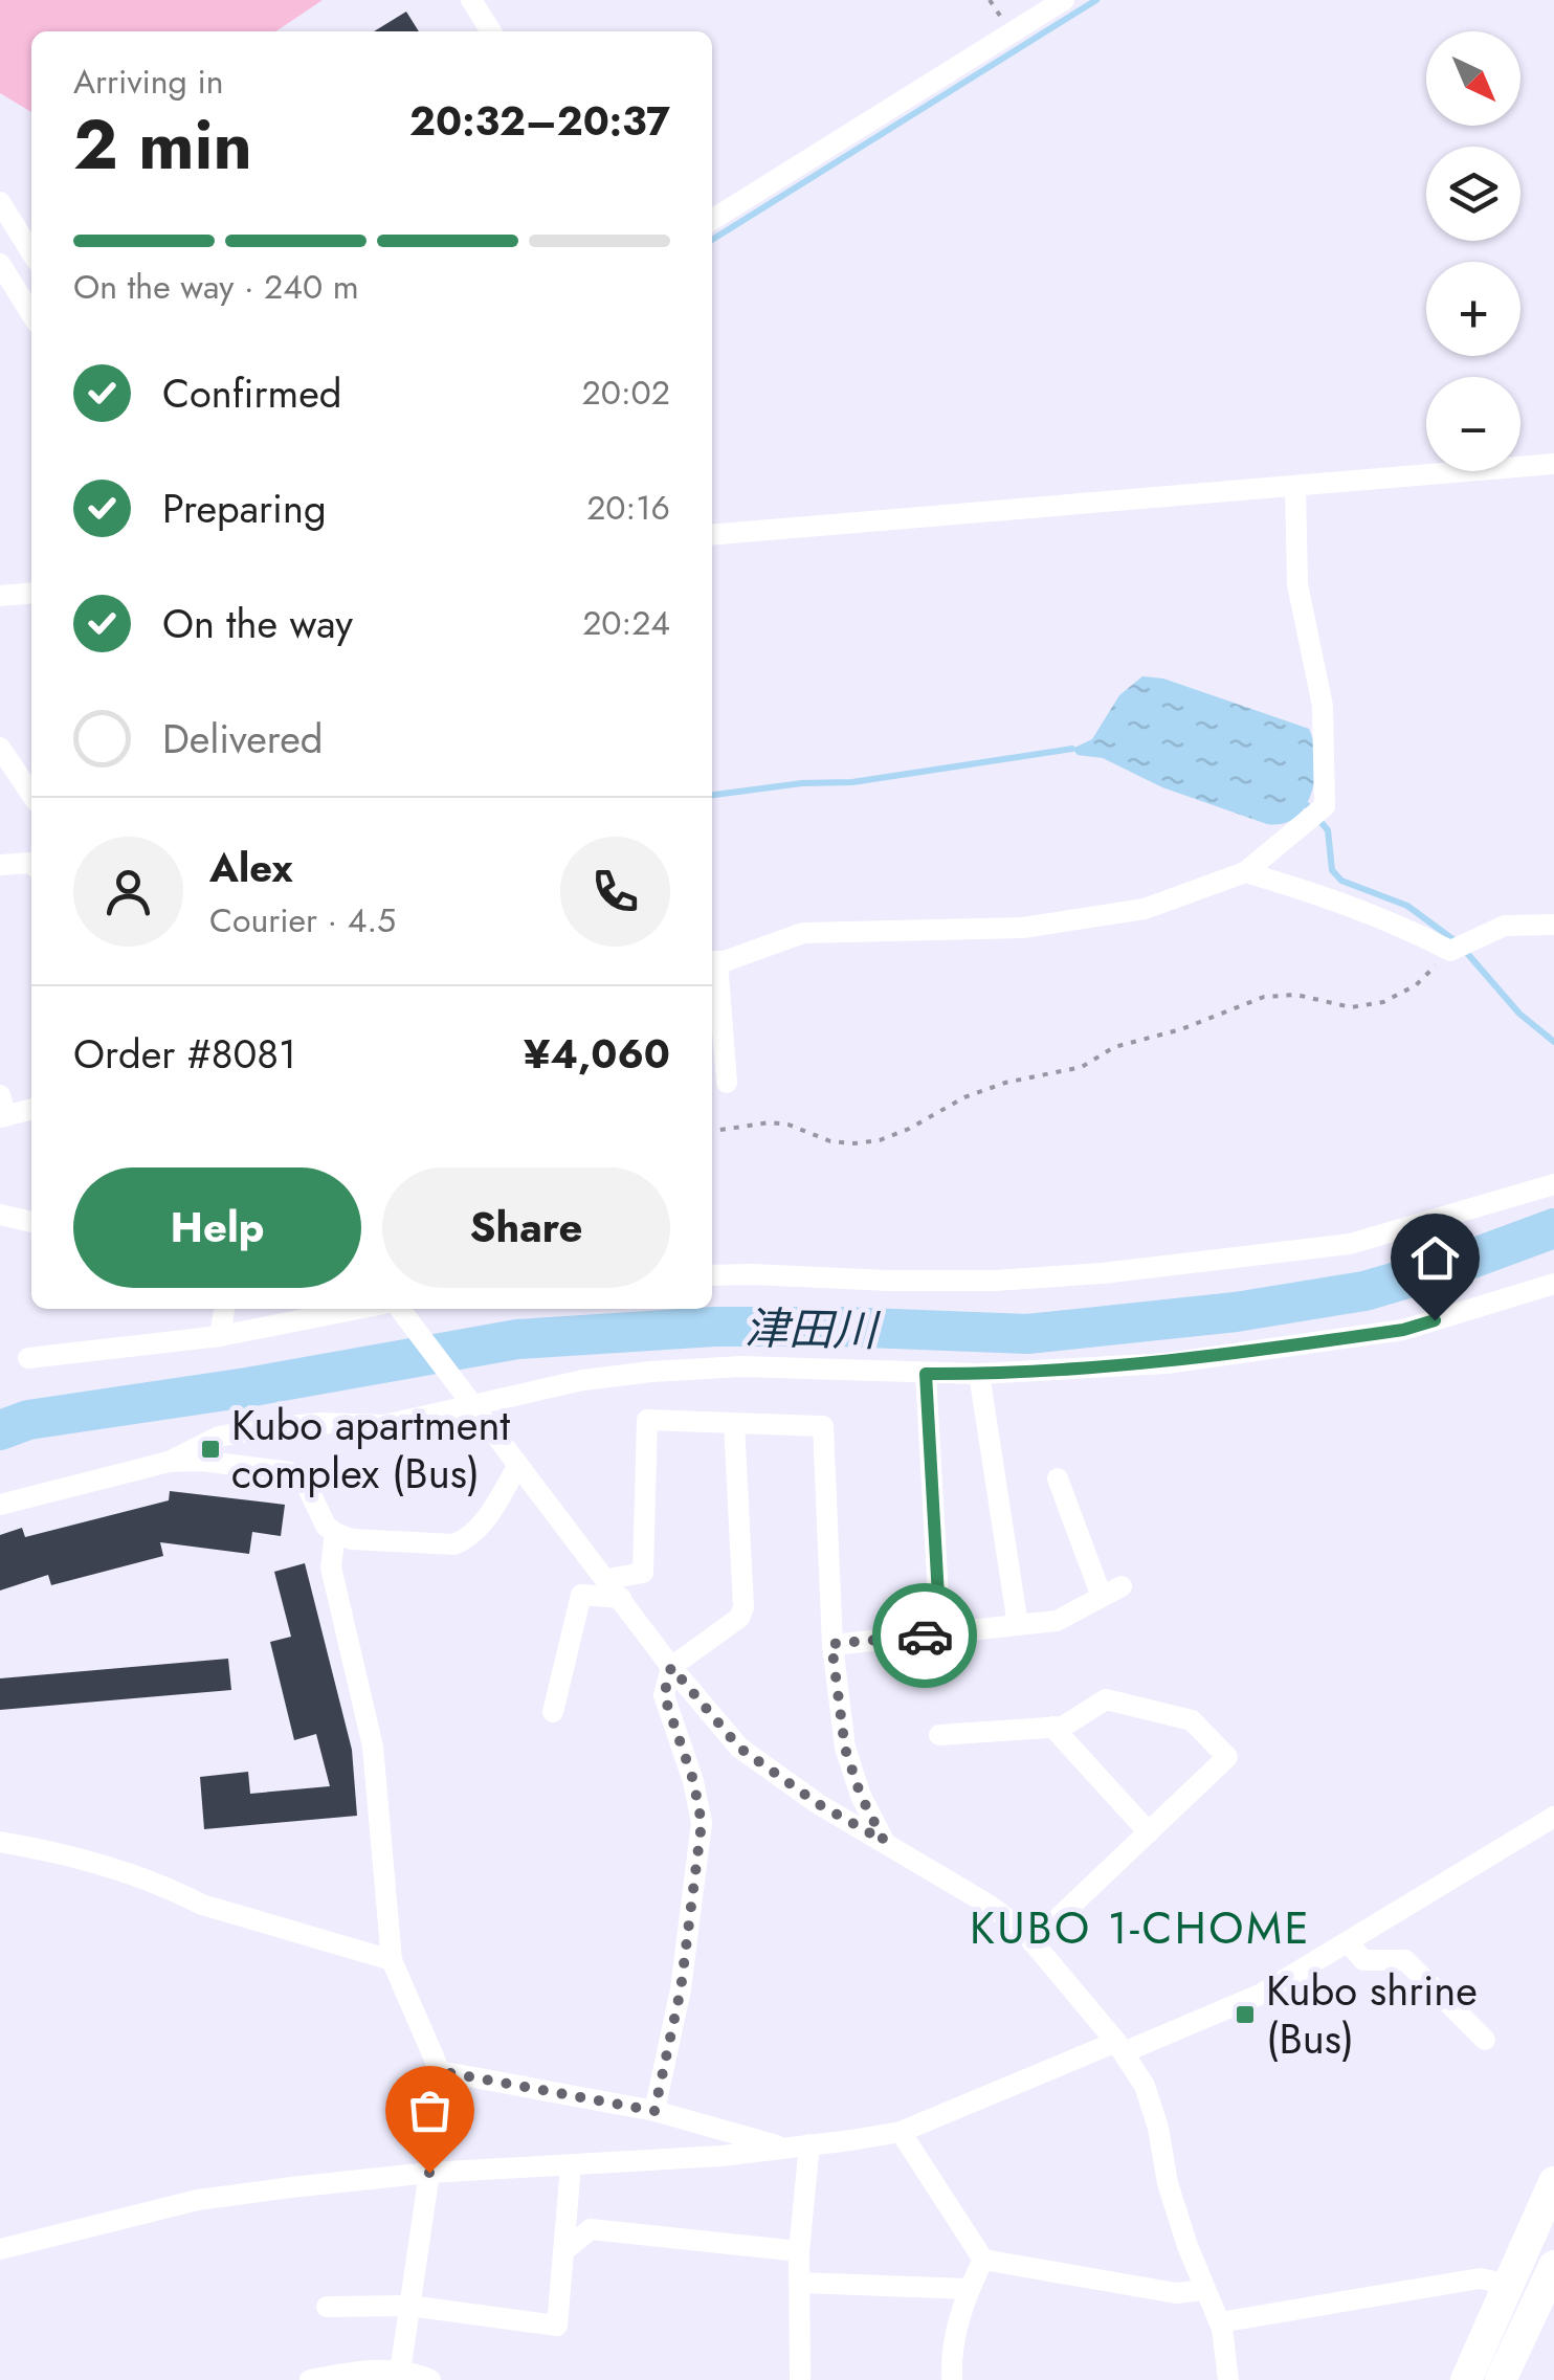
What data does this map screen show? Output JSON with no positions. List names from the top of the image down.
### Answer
{
  "districts": ["KUBO 1-CHOME"],
  "water": ["津田川"],
  "places": {
    "transit": ["Kubo apartment complex (Bus)", "Kubo shrine (Bus)"]
  },
  "north": "bottom right",
  "page": {
    "map_buttons": ["+", "−"],
    "heading": ["2 min", "Arriving in", "20:32–20:37"],
    "panel": [
      "Alex",
      "Courier · 4.5",
      "Order #8081",
      "¥4,060"
    ],
    "bar": "On the way · 240 m",
    "list": [
      ["Confirmed", "20:02"],
      ["Preparing", "20:16"],
      ["On the way", "20:24"],
      "Delivered"
    ],
    "buttons": ["Help", "Share"]
  }
}
